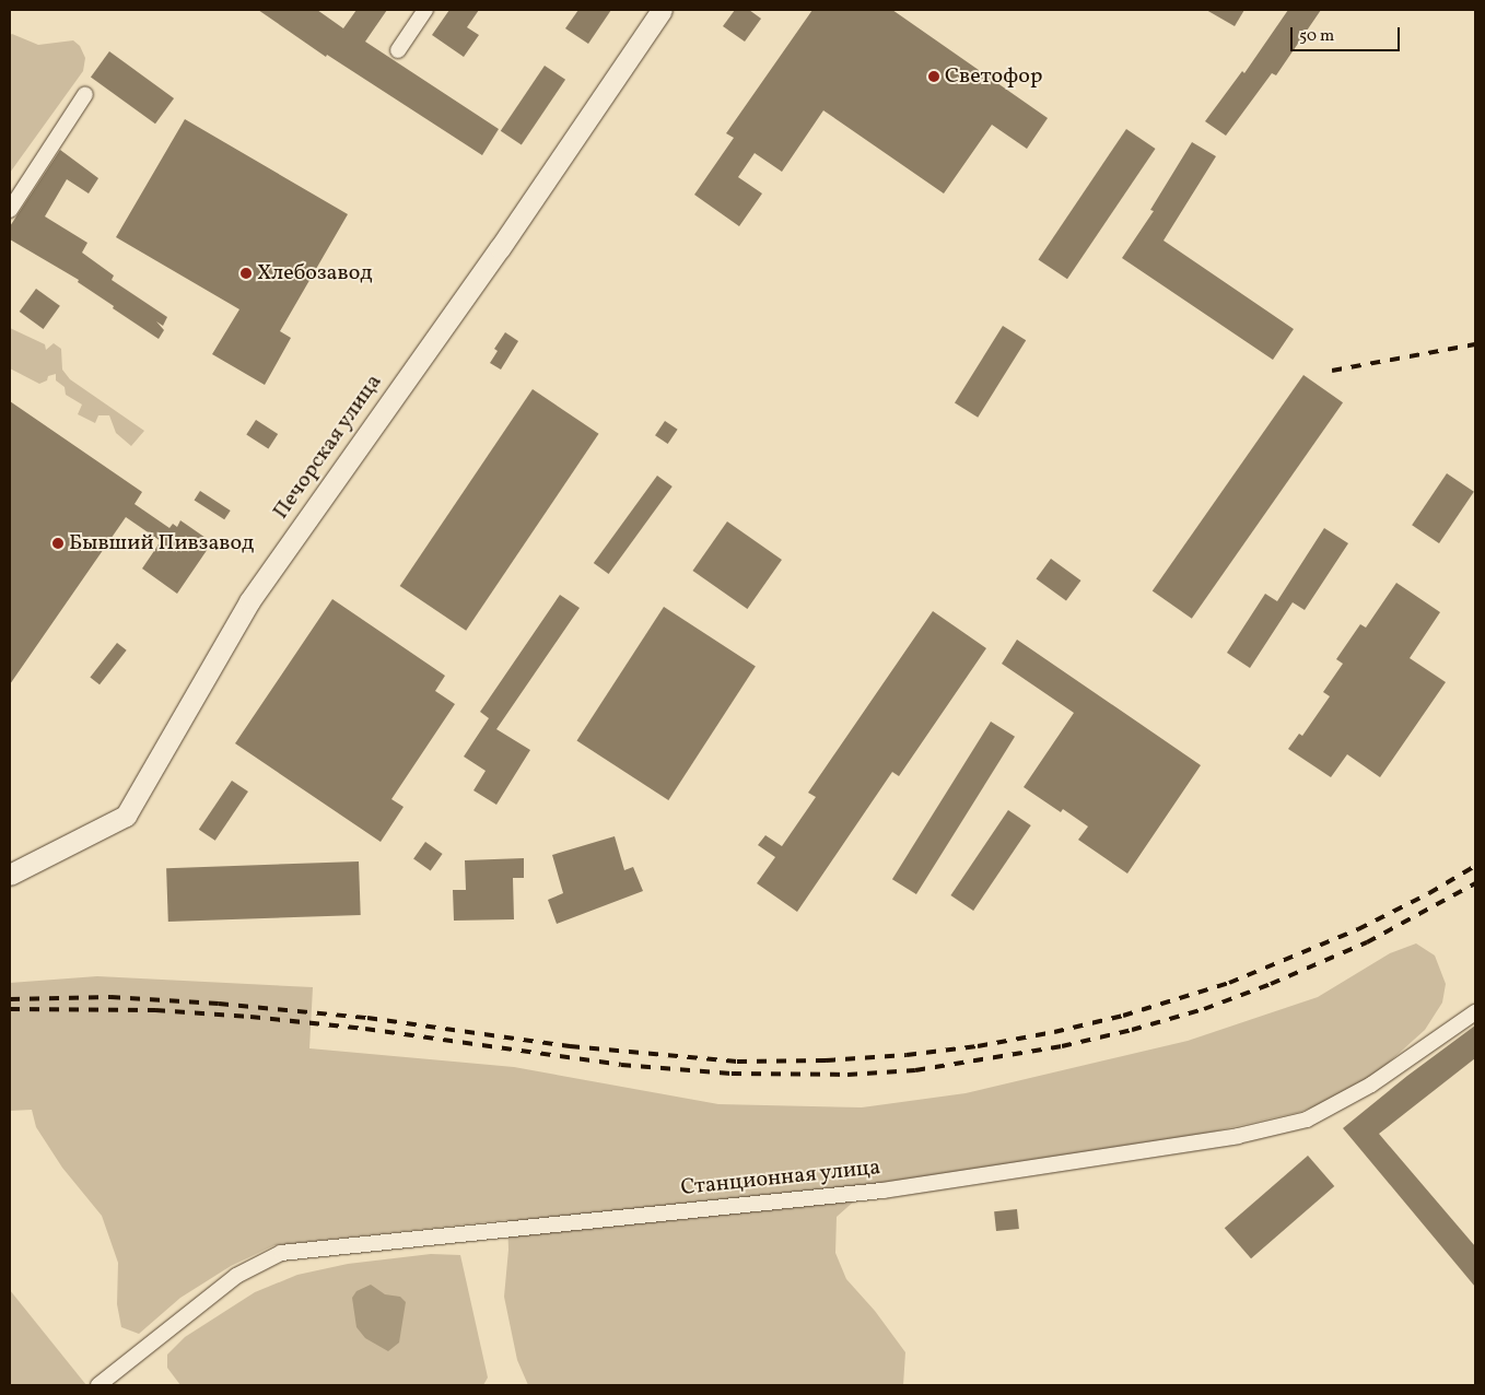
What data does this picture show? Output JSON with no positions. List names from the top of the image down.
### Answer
{
  "streets": {
    "street": ["Печорская улица", "Станционная улица"]
  },
  "places": ["Светофор", "Хлебозавод", "Бывший Пивзавод"],
  "scale_bar": "50 m"
}
